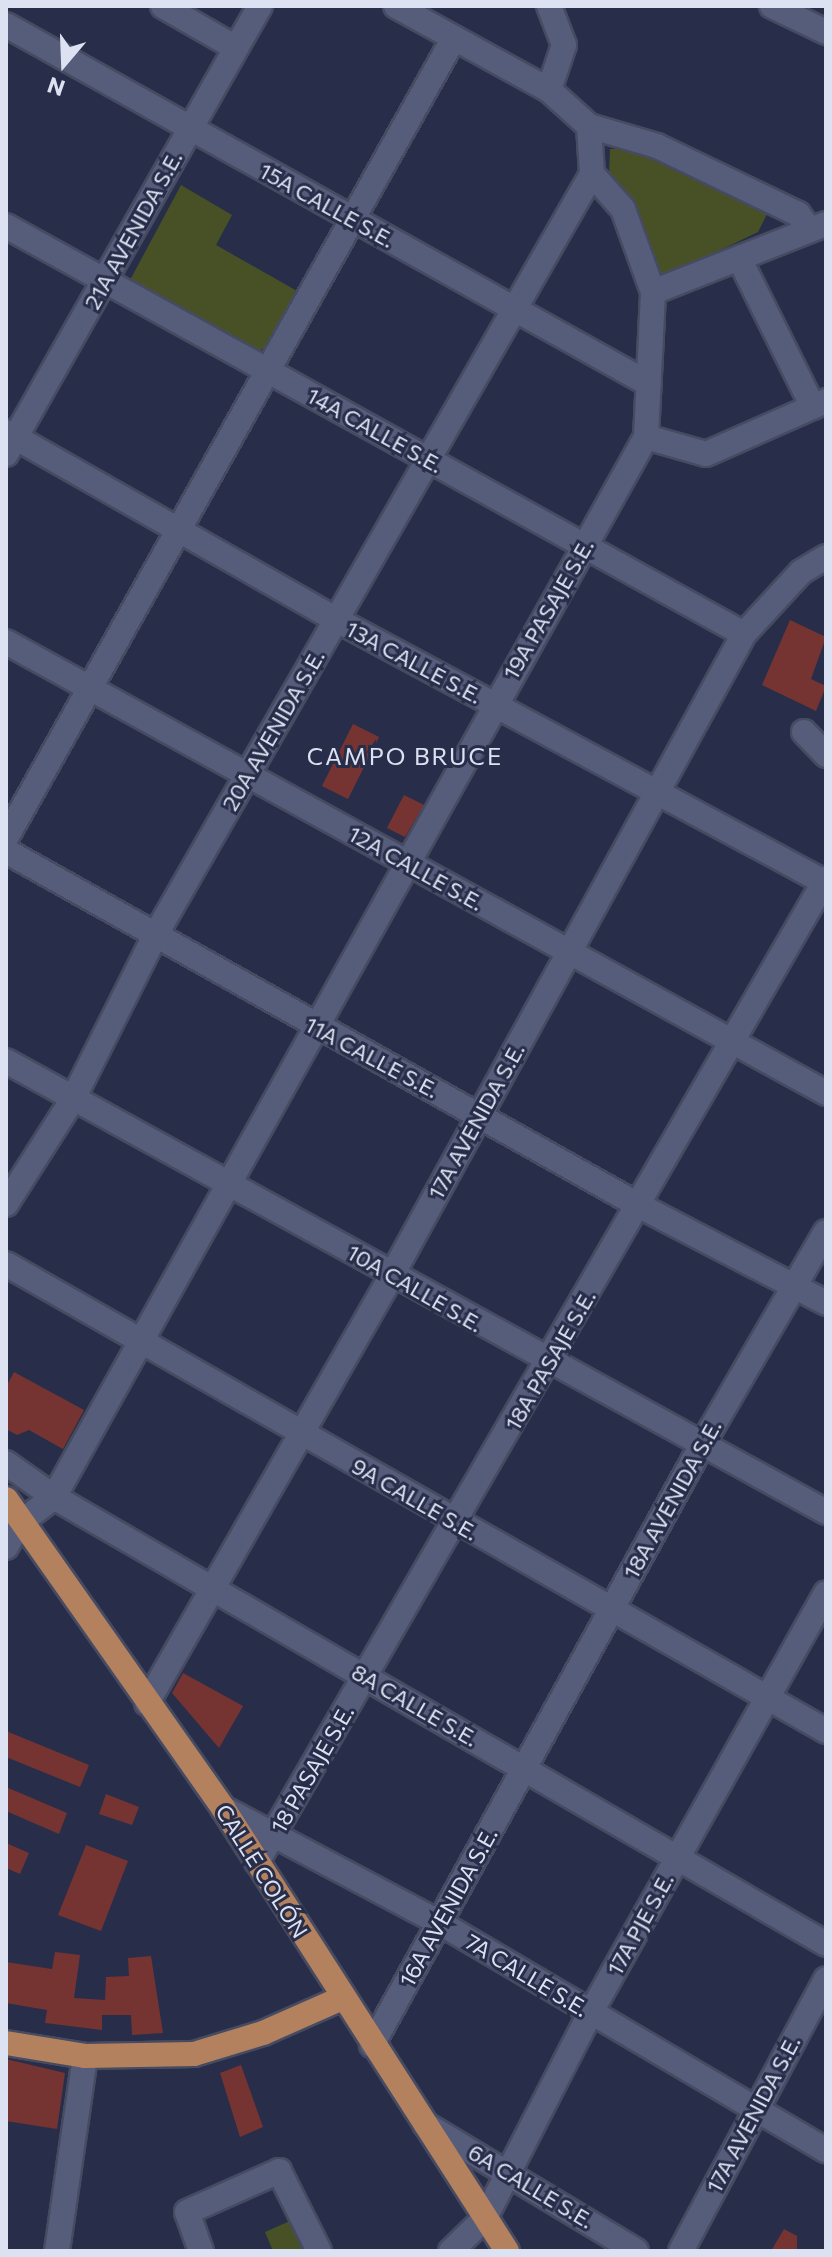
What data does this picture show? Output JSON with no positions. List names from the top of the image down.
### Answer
{
  "streets": {
    "main road": ["CALLE COLÓN"],
    "street": [
      "15A CALLE S.E.",
      "21A AVENIDA S.E.",
      "14A CALLE S.E.",
      "19A PASAJE S.E.",
      "13A CALLE S.E.",
      "20A AVENIDA S.E.",
      "12A CALLE S.E.",
      "11A CALLE S.E.",
      "17A AVENIDA S.E.",
      "10A CALLE S.E.",
      "18A PASAJE S.E.",
      "9A CALLE S.E.",
      "18A AVENIDA S.E.",
      "8A CALLE S.E.",
      "18 PASAJE S.E.",
      "16A AVENIDA S.E.",
      "17A PJE S.E.",
      "7A CALLE S.E.",
      "6A CALLE S.E."
    ]
  },
  "crossings": [
    ["15A CALLE S.E.", "21A AVENIDA S.E."],
    ["15A CALLE S.E.", "19A PASAJE S.E."],
    ["15A CALLE S.E.", "20A AVENIDA S.E."],
    ["21A AVENIDA S.E.", "14A CALLE S.E."],
    ["21A AVENIDA S.E.", "13A CALLE S.E."],
    ["14A CALLE S.E.", "19A PASAJE S.E."],
    ["14A CALLE S.E.", "20A AVENIDA S.E."],
    ["14A CALLE S.E.", "17A AVENIDA S.E."],
    ["19A PASAJE S.E.", "13A CALLE S.E."],
    ["19A PASAJE S.E.", "20A AVENIDA S.E."],
    ["19A PASAJE S.E.", "12A CALLE S.E."],
    ["19A PASAJE S.E.", "11A CALLE S.E."],
    ["13A CALLE S.E.", "20A AVENIDA S.E."],
    ["13A CALLE S.E.", "17A AVENIDA S.E."],
    ["20A AVENIDA S.E.", "12A CALLE S.E."],
    ["20A AVENIDA S.E.", "11A CALLE S.E."],
    ["20A AVENIDA S.E.", "10A CALLE S.E."],
    ["12A CALLE S.E.", "17A AVENIDA S.E."],
    ["12A CALLE S.E.", "18A PASAJE S.E."],
    ["11A CALLE S.E.", "17A AVENIDA S.E."],
    ["11A CALLE S.E.", "18A PASAJE S.E."],
    ["11A CALLE S.E.", "18A AVENIDA S.E."],
    ["17A AVENIDA S.E.", "10A CALLE S.E."],
    ["17A AVENIDA S.E.", "9A CALLE S.E."],
    ["17A AVENIDA S.E.", "8A CALLE S.E."],
    ["17A AVENIDA S.E.", "CALLE COLÓN"],
    ["17A AVENIDA S.E.", "7A CALLE S.E."],
    ["10A CALLE S.E.", "18A PASAJE S.E."],
    ["10A CALLE S.E.", "18A AVENIDA S.E."],
    ["18A PASAJE S.E.", "9A CALLE S.E."],
    ["18A PASAJE S.E.", "8A CALLE S.E."],
    ["18A PASAJE S.E.", "18 PASAJE S.E."],
    ["9A CALLE S.E.", "18A AVENIDA S.E."],
    ["9A CALLE S.E.", "17A PJE S.E."],
    ["18A AVENIDA S.E.", "8A CALLE S.E."],
    ["18A AVENIDA S.E.", "16A AVENIDA S.E."],
    ["8A CALLE S.E.", "18 PASAJE S.E."],
    ["8A CALLE S.E.", "16A AVENIDA S.E."],
    ["8A CALLE S.E.", "17A PJE S.E."],
    ["18 PASAJE S.E.", "CALLE COLÓN"],
    ["18 PASAJE S.E.", "7A CALLE S.E."],
    ["CALLE COLÓN", "16A AVENIDA S.E."],
    ["CALLE COLÓN", "17A PJE S.E."],
    ["CALLE COLÓN", "7A CALLE S.E."],
    ["CALLE COLÓN", "6A CALLE S.E."],
    ["16A AVENIDA S.E.", "7A CALLE S.E."],
    ["17A PJE S.E.", "7A CALLE S.E."],
    ["17A PJE S.E.", "6A CALLE S.E."]
  ],
  "districts": ["CAMPO BRUCE"],
  "north": "bottom"
}
